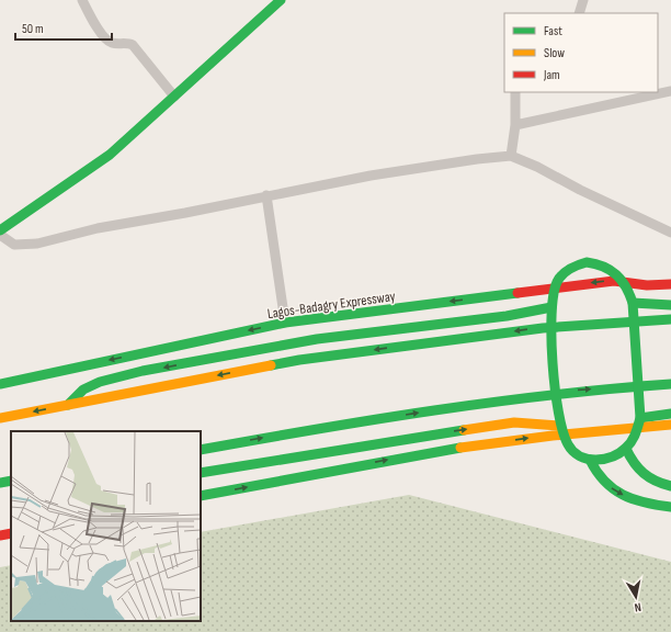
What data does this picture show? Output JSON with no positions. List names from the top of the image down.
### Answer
{
  "streets": {
    "main road": ["Lagos-Badagry Expressway"]
  },
  "legend": ["Fast", "Slow", "Jam"],
  "scale_bar": "50 m",
  "north": "bottom"
}
